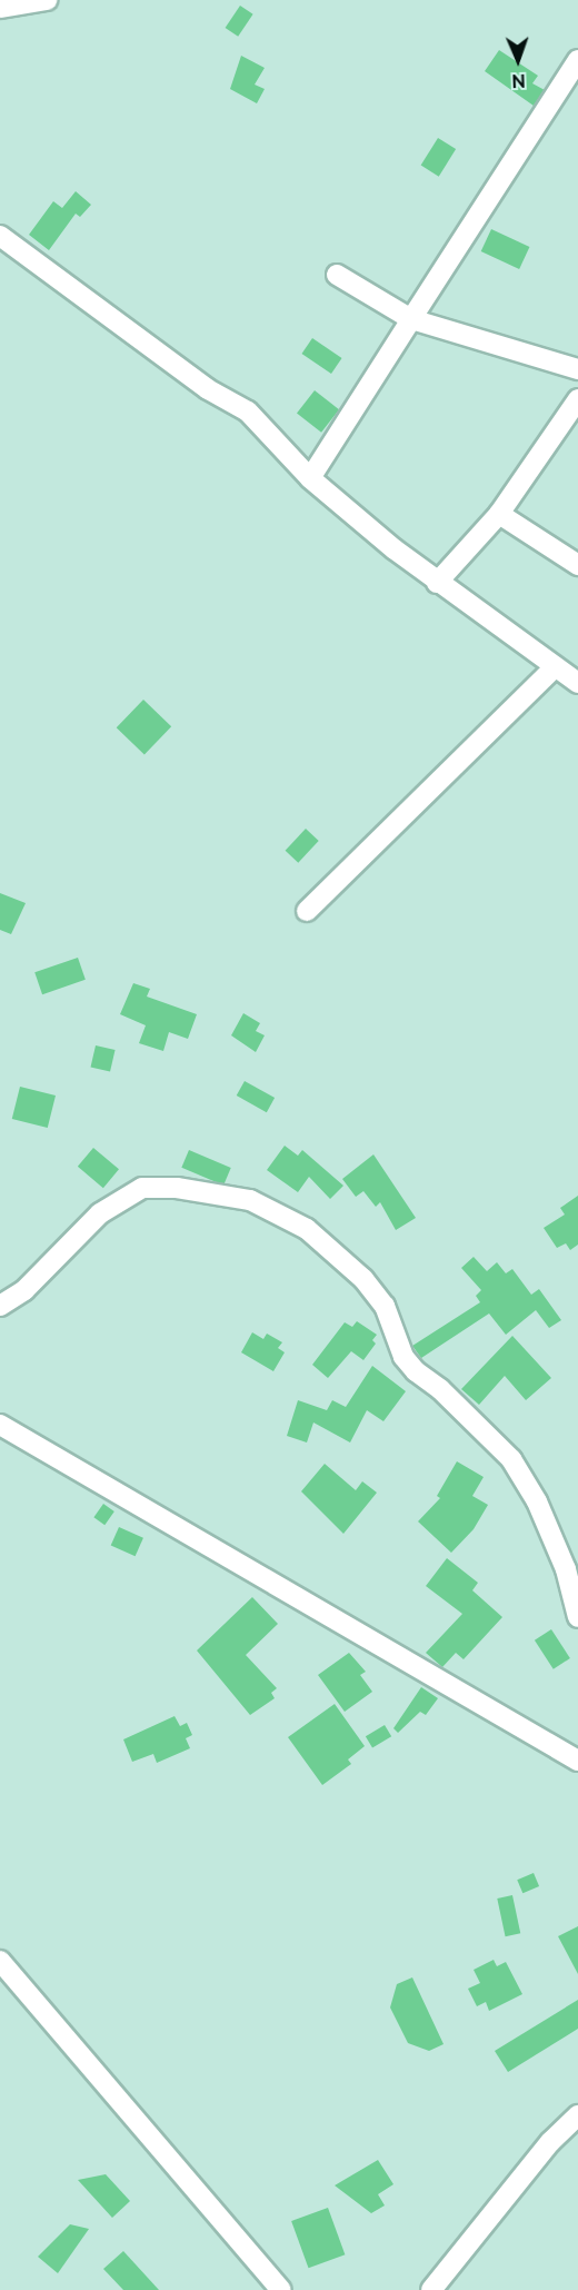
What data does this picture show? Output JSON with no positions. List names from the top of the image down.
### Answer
{
  "north": "bottom"
}
